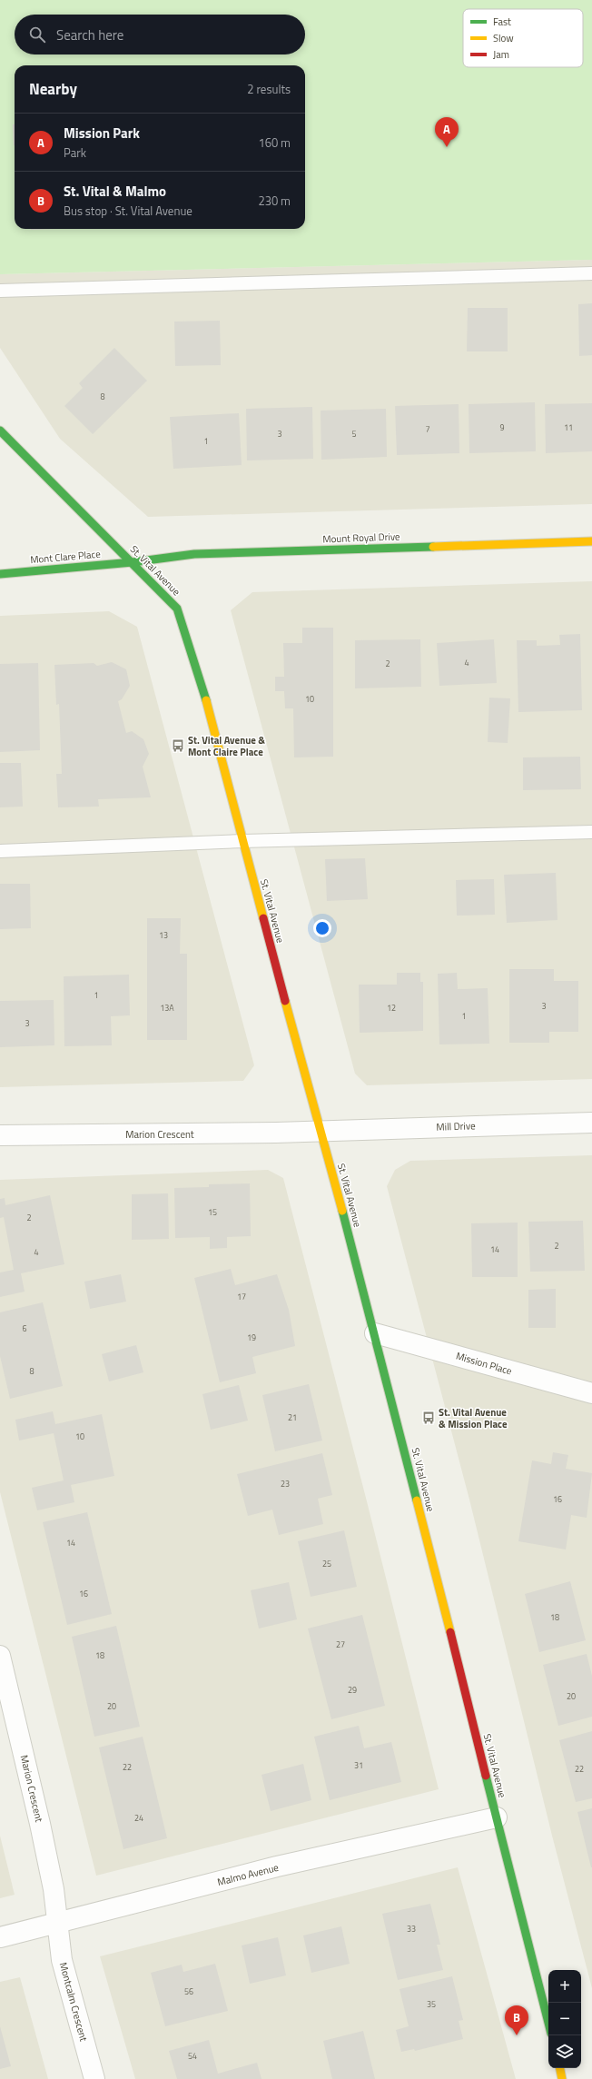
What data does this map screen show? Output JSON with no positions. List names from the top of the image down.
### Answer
{
  "streets": {
    "street": [
      "Mount Royal Drive",
      "Mont Clare Place",
      "St. Vital Avenue",
      "Mill Drive",
      "Marion Crescent",
      "Mission Place",
      "Malmo Avenue",
      "Montcalm Crescent"
    ]
  },
  "crossings": [
    ["Mount Royal Drive", "Mont Clare Place"],
    ["Mount Royal Drive", "St. Vital Avenue"],
    ["Mont Clare Place", "St. Vital Avenue"],
    ["St. Vital Avenue", "Mill Drive"],
    ["St. Vital Avenue", "Marion Crescent"],
    ["St. Vital Avenue", "Mission Place"],
    ["St. Vital Avenue", "Malmo Avenue"],
    ["Mill Drive", "Marion Crescent"],
    ["Marion Crescent", "Malmo Avenue"],
    ["Marion Crescent", "Montcalm Crescent"],
    ["Malmo Avenue", "Montcalm Crescent"]
  ],
  "places": {
    "bus stop": ["St. Vital Avenue & Mont Claire Place", "St. Vital Avenue & Mission Place"]
  },
  "house_numbers": [
    "8",
    "9",
    "11",
    "7",
    "3",
    "5",
    "1",
    "4",
    "2",
    "10",
    "13",
    "1",
    "3",
    "13A",
    "12",
    "1",
    "3",
    "15",
    "2",
    "2",
    "14",
    "4",
    "17",
    "6",
    "19",
    "8",
    "21",
    "10",
    "23",
    "16",
    "14",
    "25",
    "16",
    "18",
    "27",
    "18",
    "29",
    "20",
    "20",
    "31",
    "22",
    "22",
    "24",
    "33",
    "56",
    "35",
    "54"
  ],
  "legend": ["Fast", "Slow", "Jam"],
  "page": {
    "search": "Search here",
    "heading": ["Nearby", "2 results"],
    "list": [
      {
        "mark": "A",
        "name": "Mission Park",
        "note": "Park",
        "value": "160 m"
      },
      {
        "mark": "B",
        "name": "St. Vital & Malmo",
        "note": "Bus stop · St. Vital Avenue",
        "value": "230 m"
      }
    ],
    "pins": ["A", "B"],
    "map_buttons": ["+", "−"]
  }
}
